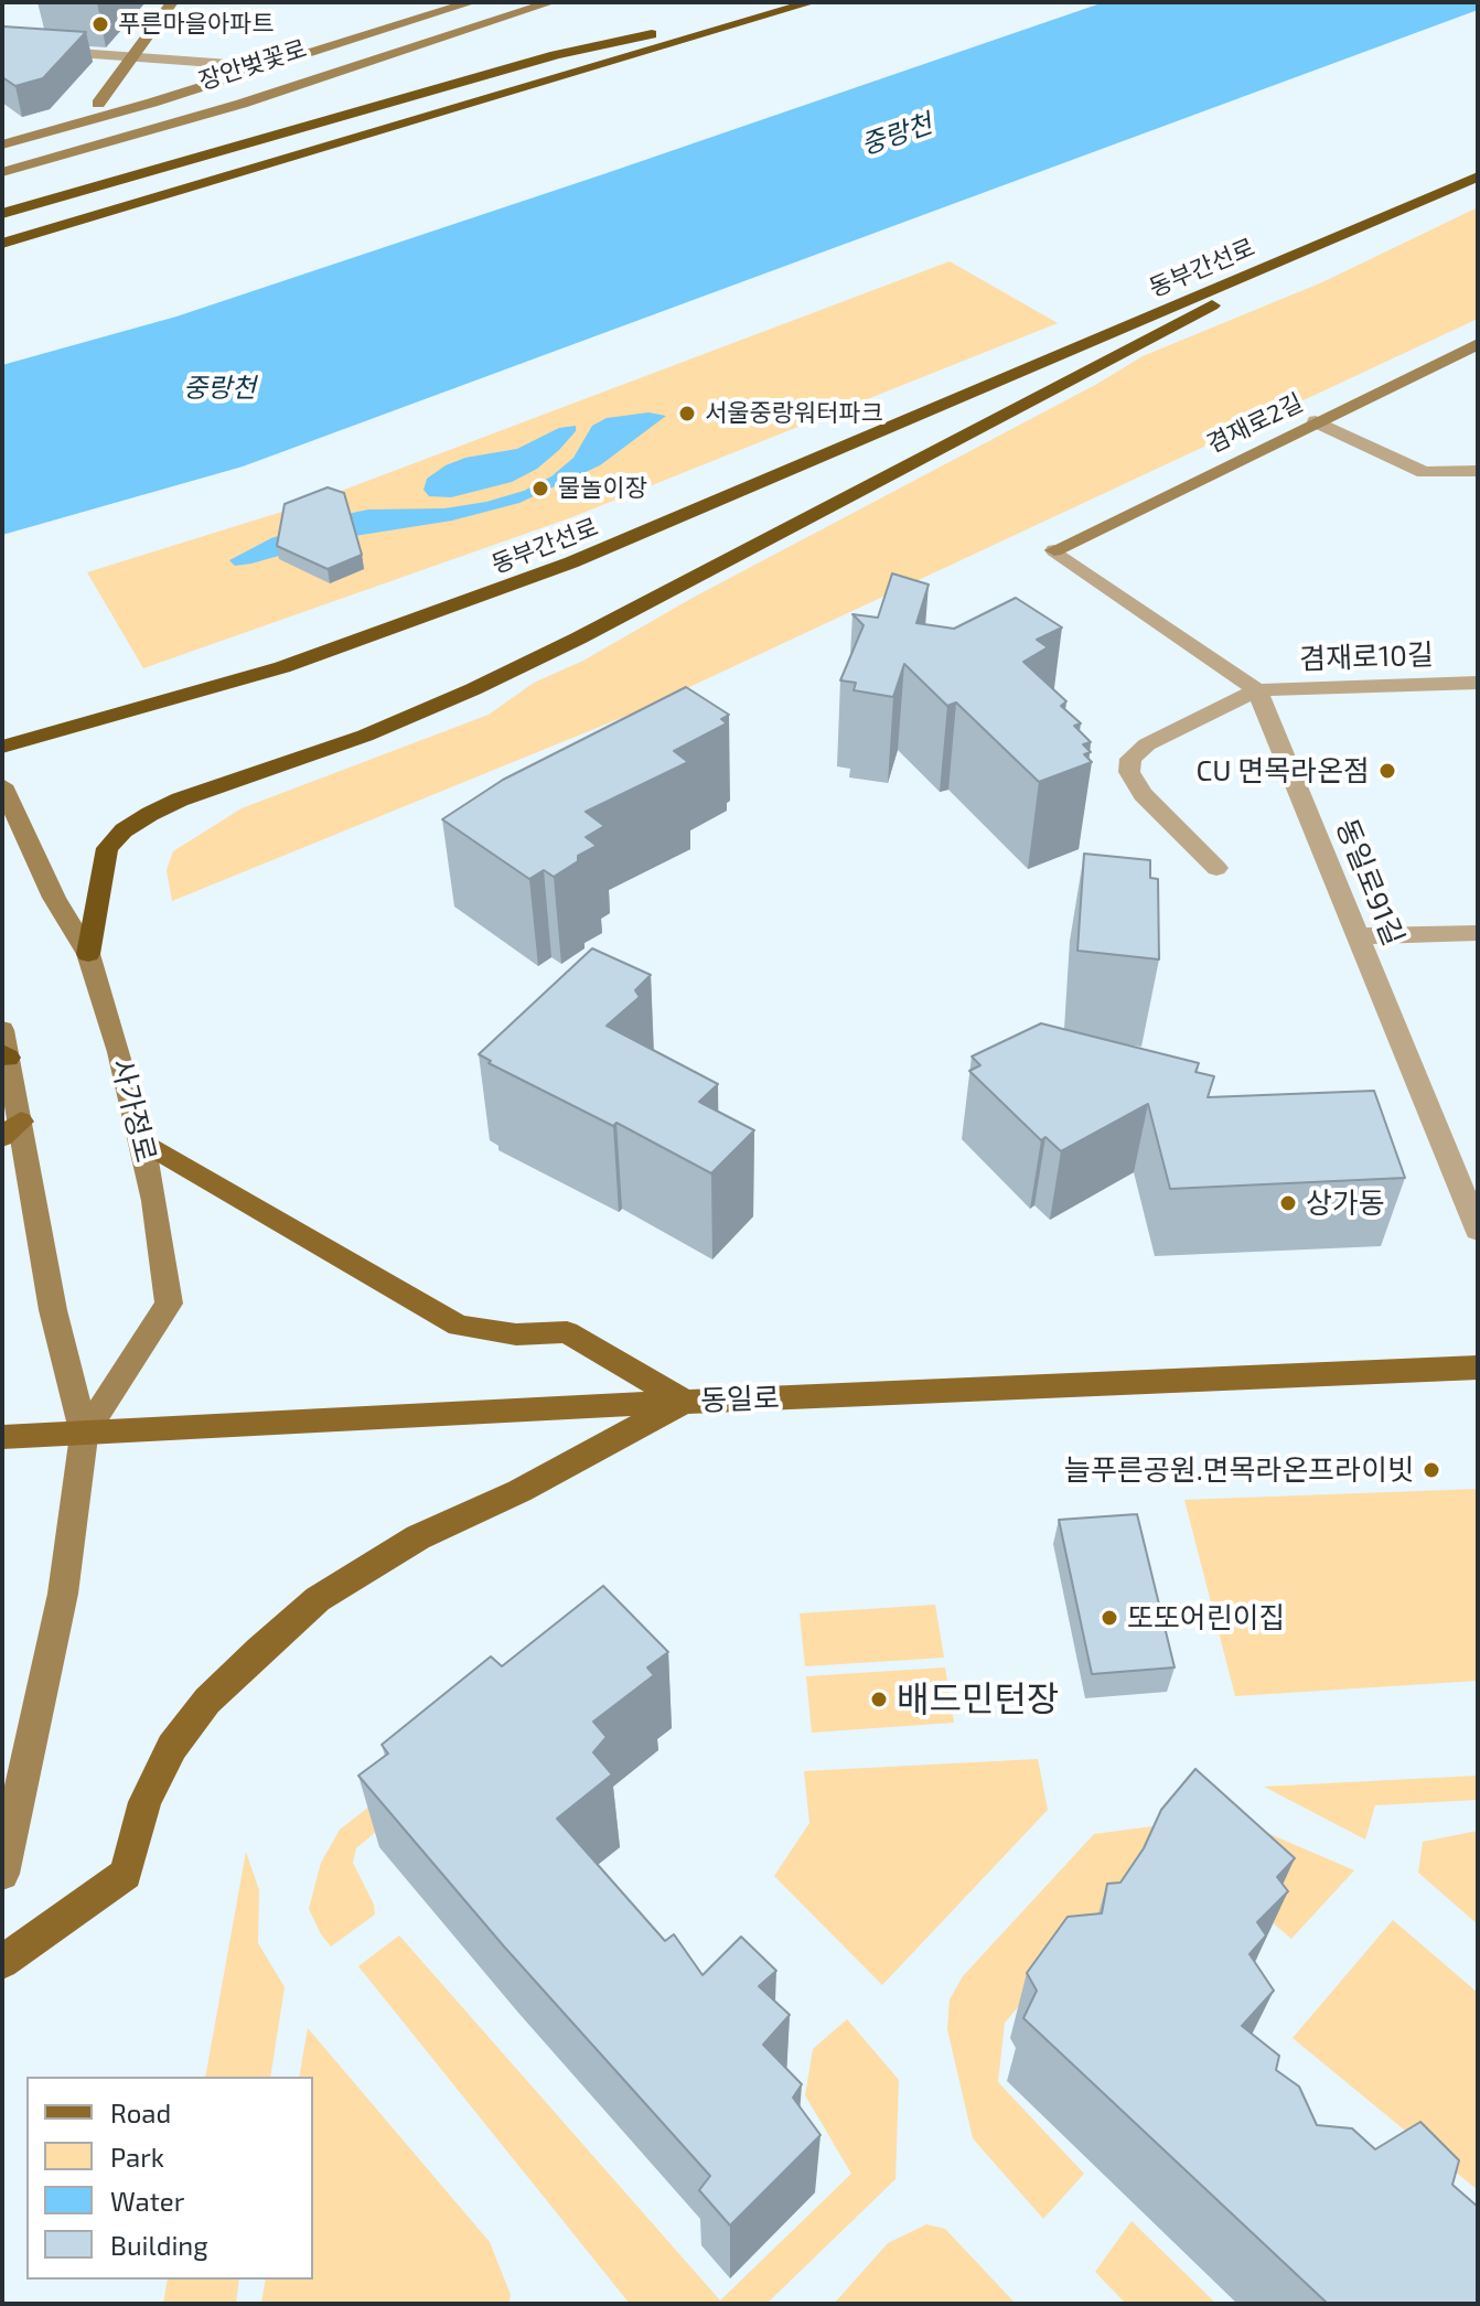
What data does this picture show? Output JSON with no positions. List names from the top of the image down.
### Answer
{
  "streets": {
    "highway": ["동부간선로"],
    "main road": [
      "장안벚꽃로",
      "겸재로2길",
      "사가정로",
      "동일로"
    ],
    "street": ["겸재로10길", "동일로91길"]
  },
  "crossings": [
    ["겸재로10길", "동일로91길"],
    ["사가정로", "동일로"]
  ],
  "water": ["중랑천"],
  "places": [
    "푸른마을아파트",
    "서울중랑워터파크",
    "물놀이장",
    "CU 면목라온점",
    "상가동",
    "늘푸른공원.면목라온프라이빗",
    "또또어린이집",
    "배드민턴장"
  ],
  "legend": [
    "Road",
    "Park",
    "Water",
    "Building"
  ]
}
